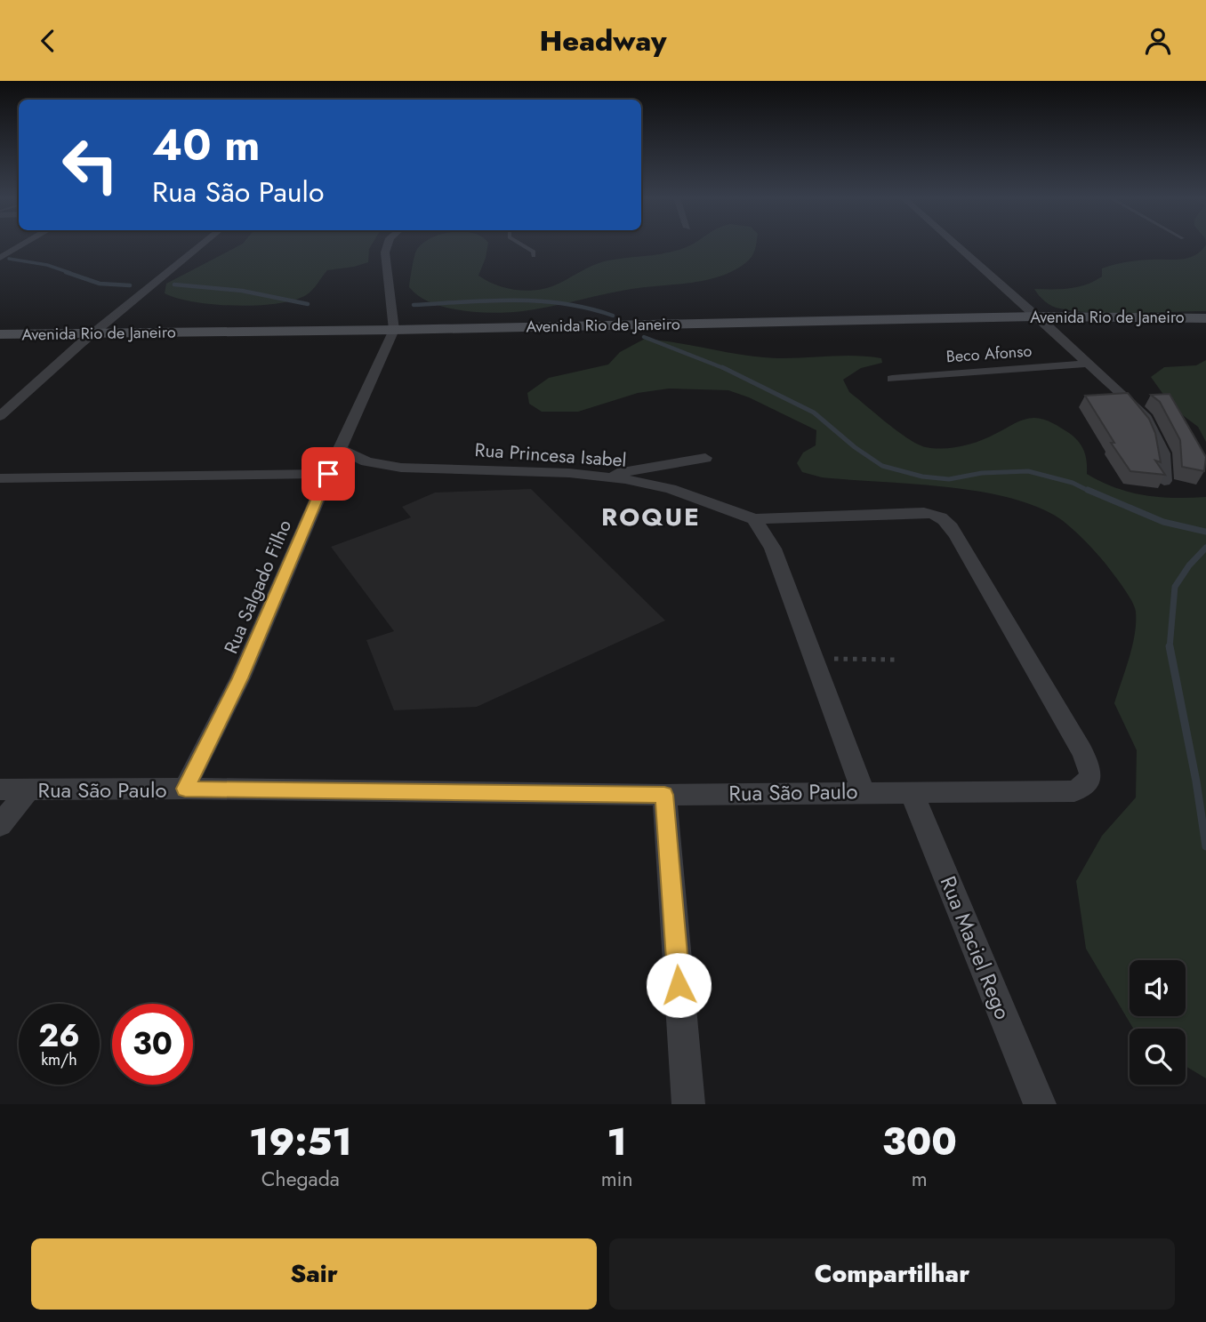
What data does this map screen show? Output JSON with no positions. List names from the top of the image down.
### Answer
{
  "streets": {
    "main road": ["Avenida Rio de Janeiro"],
    "street": [
      "Beco Afonso",
      "Rua Princesa Isabel",
      "Rua Salgado Filho",
      "Rua São Paulo",
      "Rua Maciel Rego"
    ]
  },
  "crossings": [
    ["Avenida Rio de Janeiro", "Rua Salgado Filho"],
    ["Rua Princesa Isabel", "Rua Salgado Filho"],
    ["Rua Princesa Isabel", "Rua São Paulo"],
    ["Rua Salgado Filho", "Rua São Paulo"],
    ["Rua São Paulo", "Rua Maciel Rego"]
  ],
  "districts": ["ROQUE"],
  "page": {
    "header": "Headway",
    "turn": ["40 m", "Rua São Paulo"],
    "speed": "26 km/h",
    "limit": "30",
    "eta": [
      "19:51",
      "Chegada",
      "1",
      "min",
      "300",
      "m"
    ],
    "buttons": ["Sair", "Compartilhar"]
  }
}
